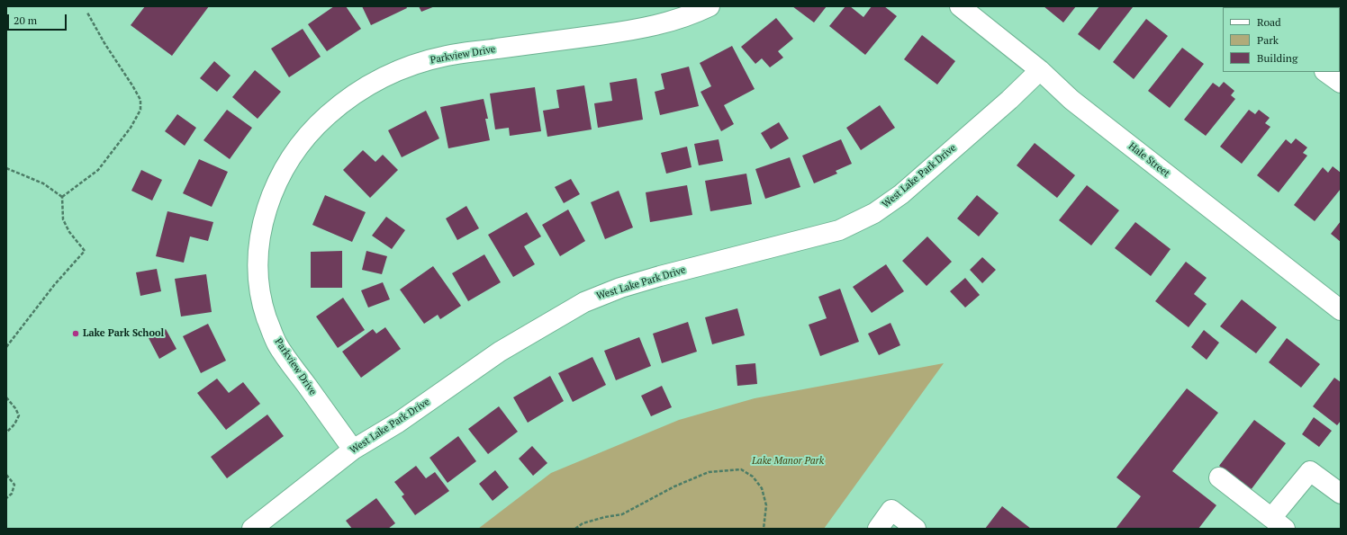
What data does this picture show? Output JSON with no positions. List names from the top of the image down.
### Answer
{
  "streets": {
    "street": ["Parkview Drive", "Hale Street", "West Lake Park Drive"]
  },
  "crossings": [
    ["Parkview Drive", "West Lake Park Drive"],
    ["Hale Street", "West Lake Park Drive"]
  ],
  "parks": ["Lake Manor Park"],
  "places": ["Lake Park School"],
  "legend": ["Road", "Park", "Building"],
  "scale_bar": "20 m"
}
